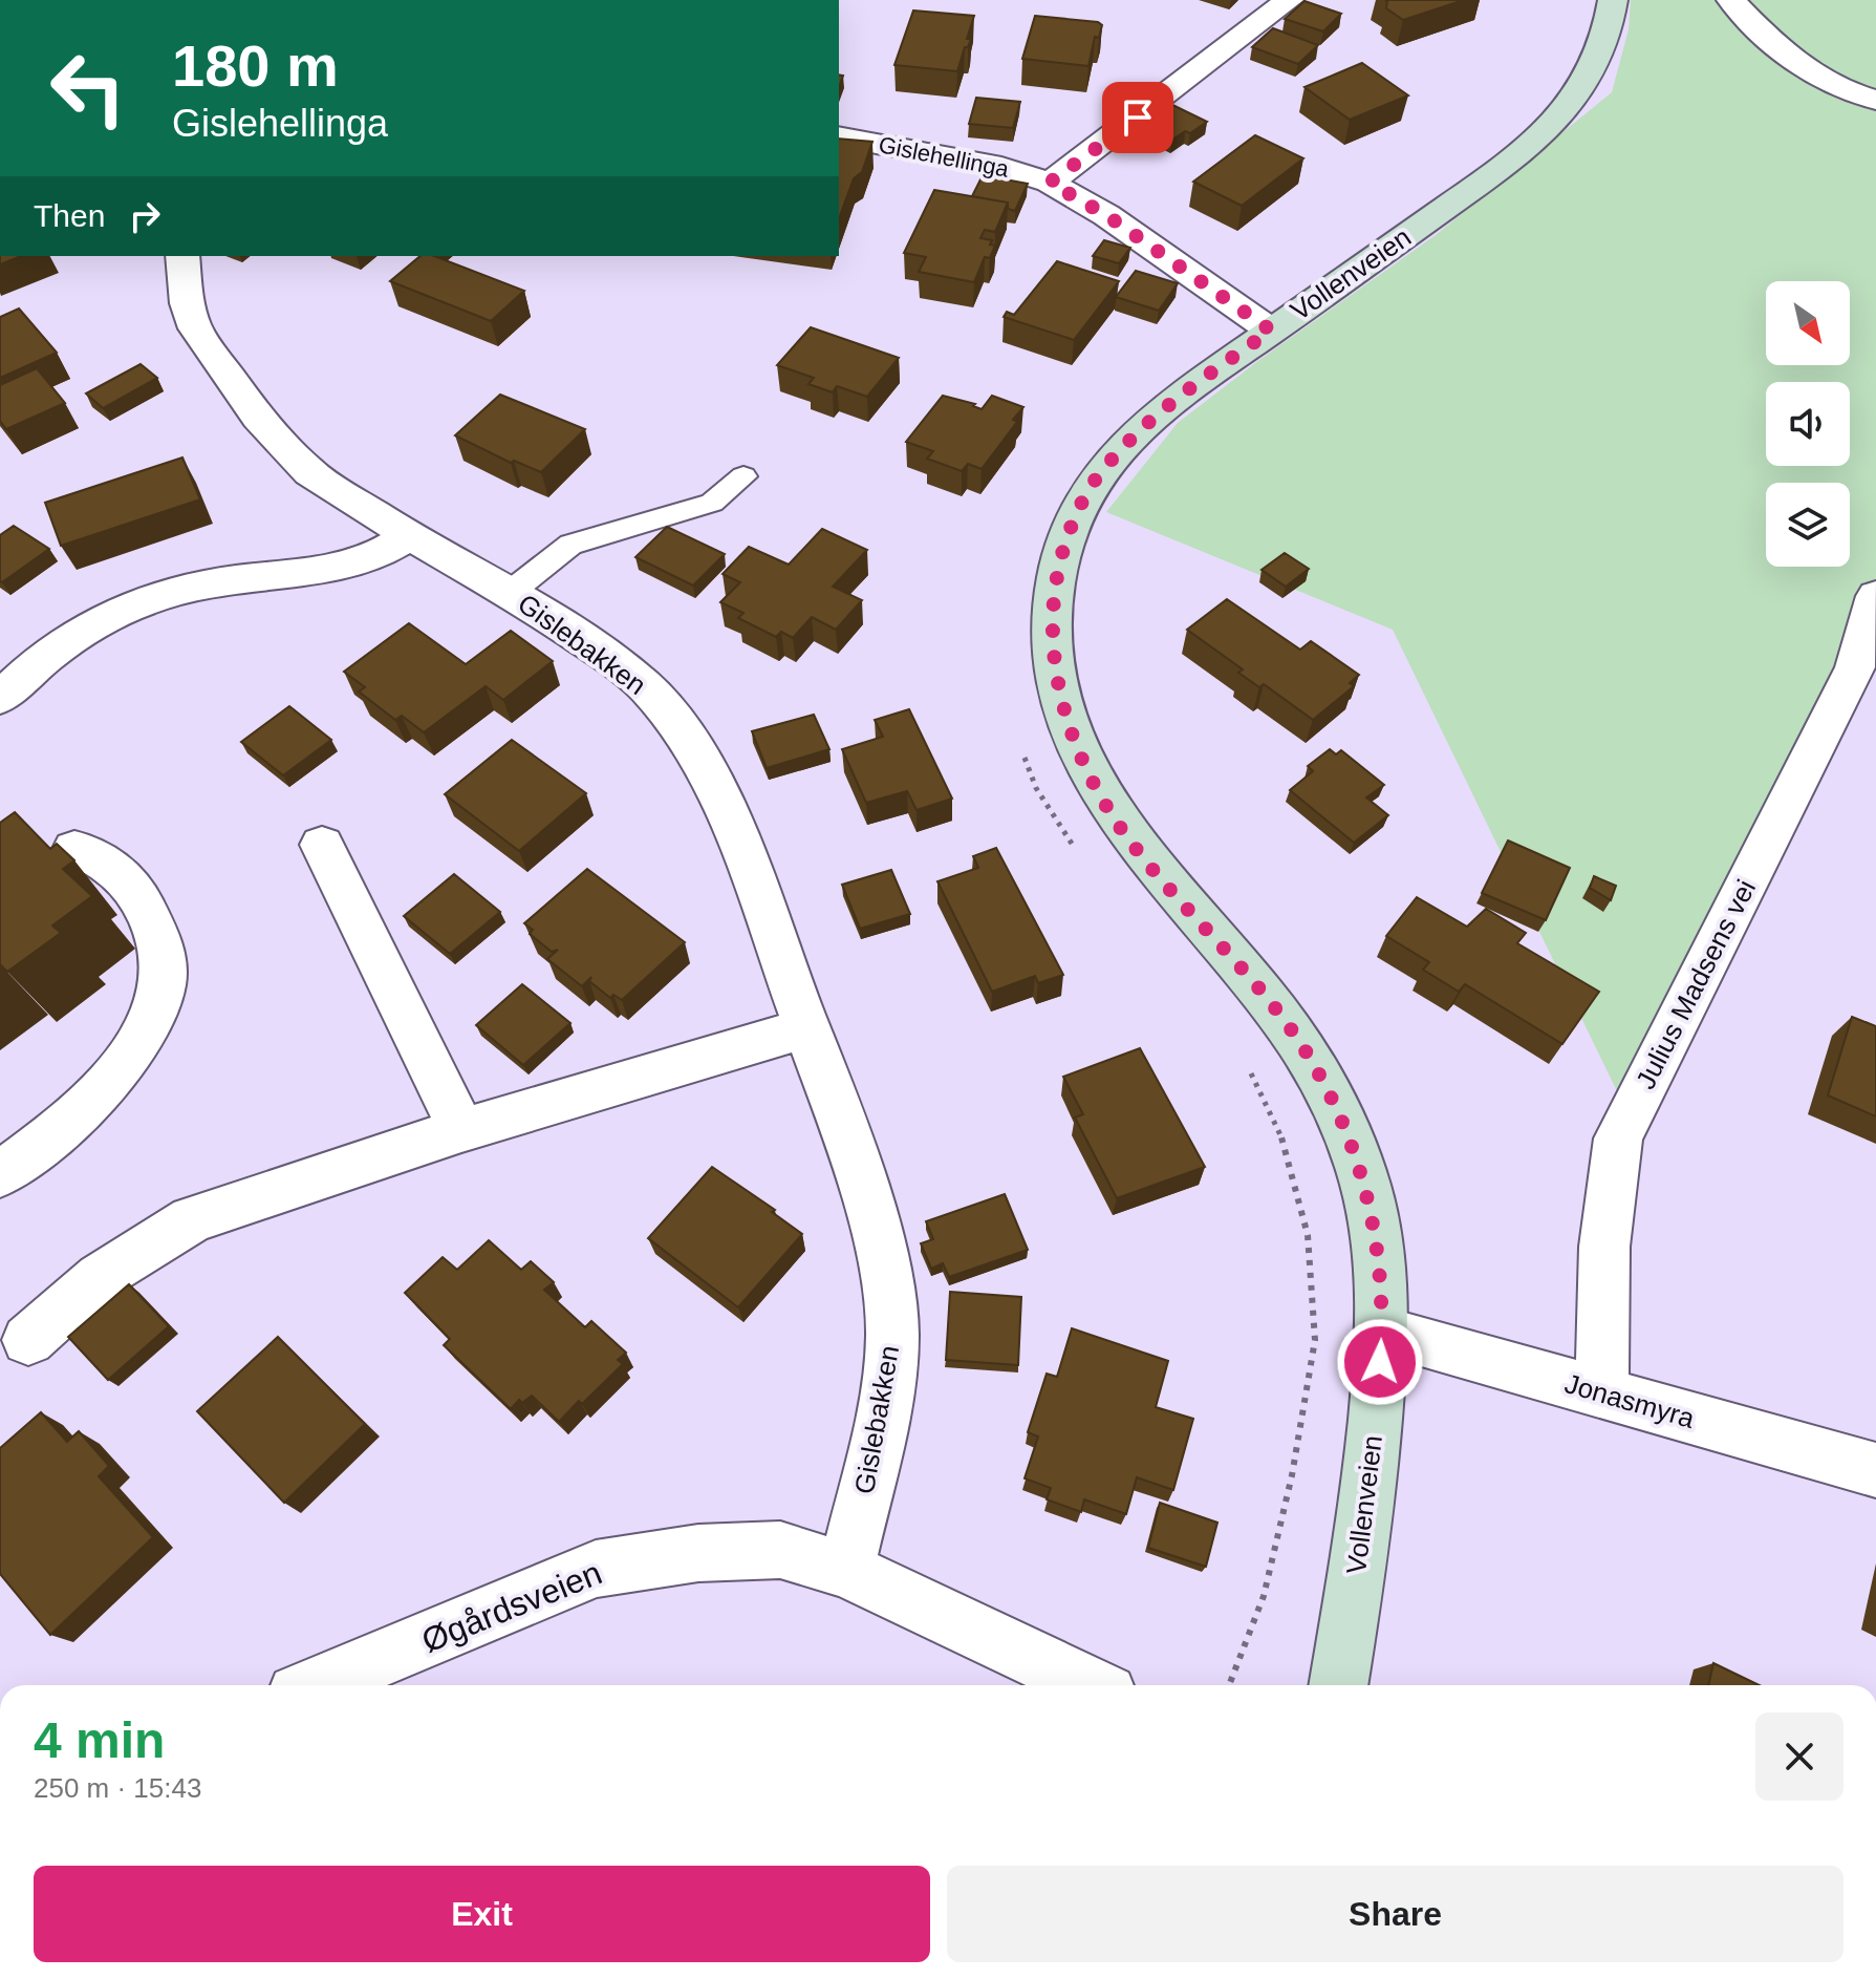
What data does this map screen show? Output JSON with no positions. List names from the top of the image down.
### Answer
{
  "streets": {
    "main road": ["Vollenveien"],
    "street": [
      "Gislehellinga",
      "Gislebakken",
      "Julius Madsens vei",
      "Jonasmyra",
      "Øgårdsveien"
    ]
  },
  "crossings": [
    ["Gislehellinga", "Vollenveien"],
    ["Vollenveien", "Jonasmyra"],
    ["Gislebakken", "Øgårdsveien"],
    ["Julius Madsens vei", "Jonasmyra"]
  ],
  "north": "bottom right",
  "page": {
    "turn": ["180 m", "Gislehellinga"],
    "then": "Then",
    "heading": ["4 min", "250 m · 15:43"],
    "buttons": ["Exit", "Share"]
  }
}
